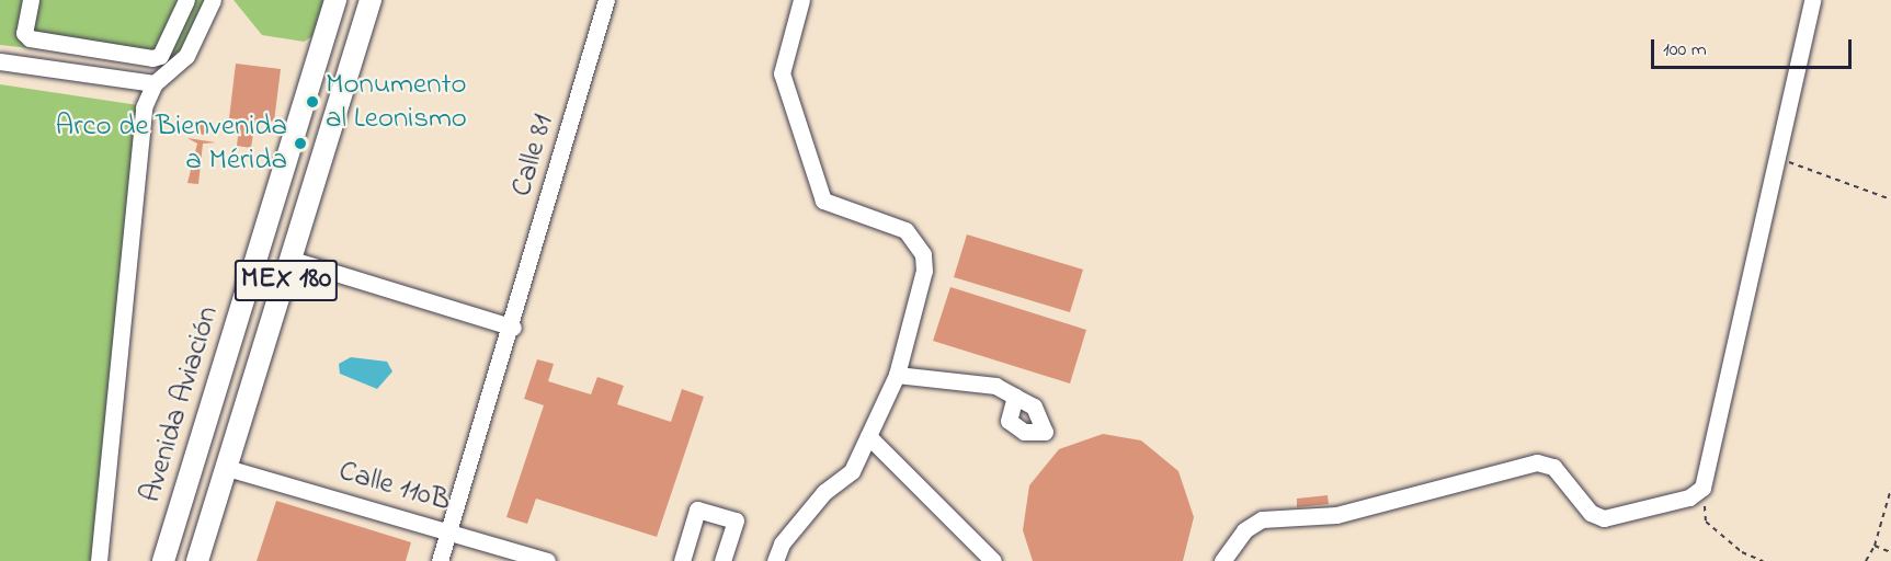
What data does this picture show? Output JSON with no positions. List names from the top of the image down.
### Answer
{
  "streets": {
    "main road": ["MEX 180", "Avenida Aviación"],
    "street": ["Calle 81", "Calle 110B"]
  },
  "crossings": [
    ["Calle 81", "Calle 110B"],
    ["MEX 180", "Calle 110B"]
  ],
  "places": ["Monumento al Leonismo", "Arco de Bienvenida a Mérida"],
  "scale_bar": "100 m"
}
